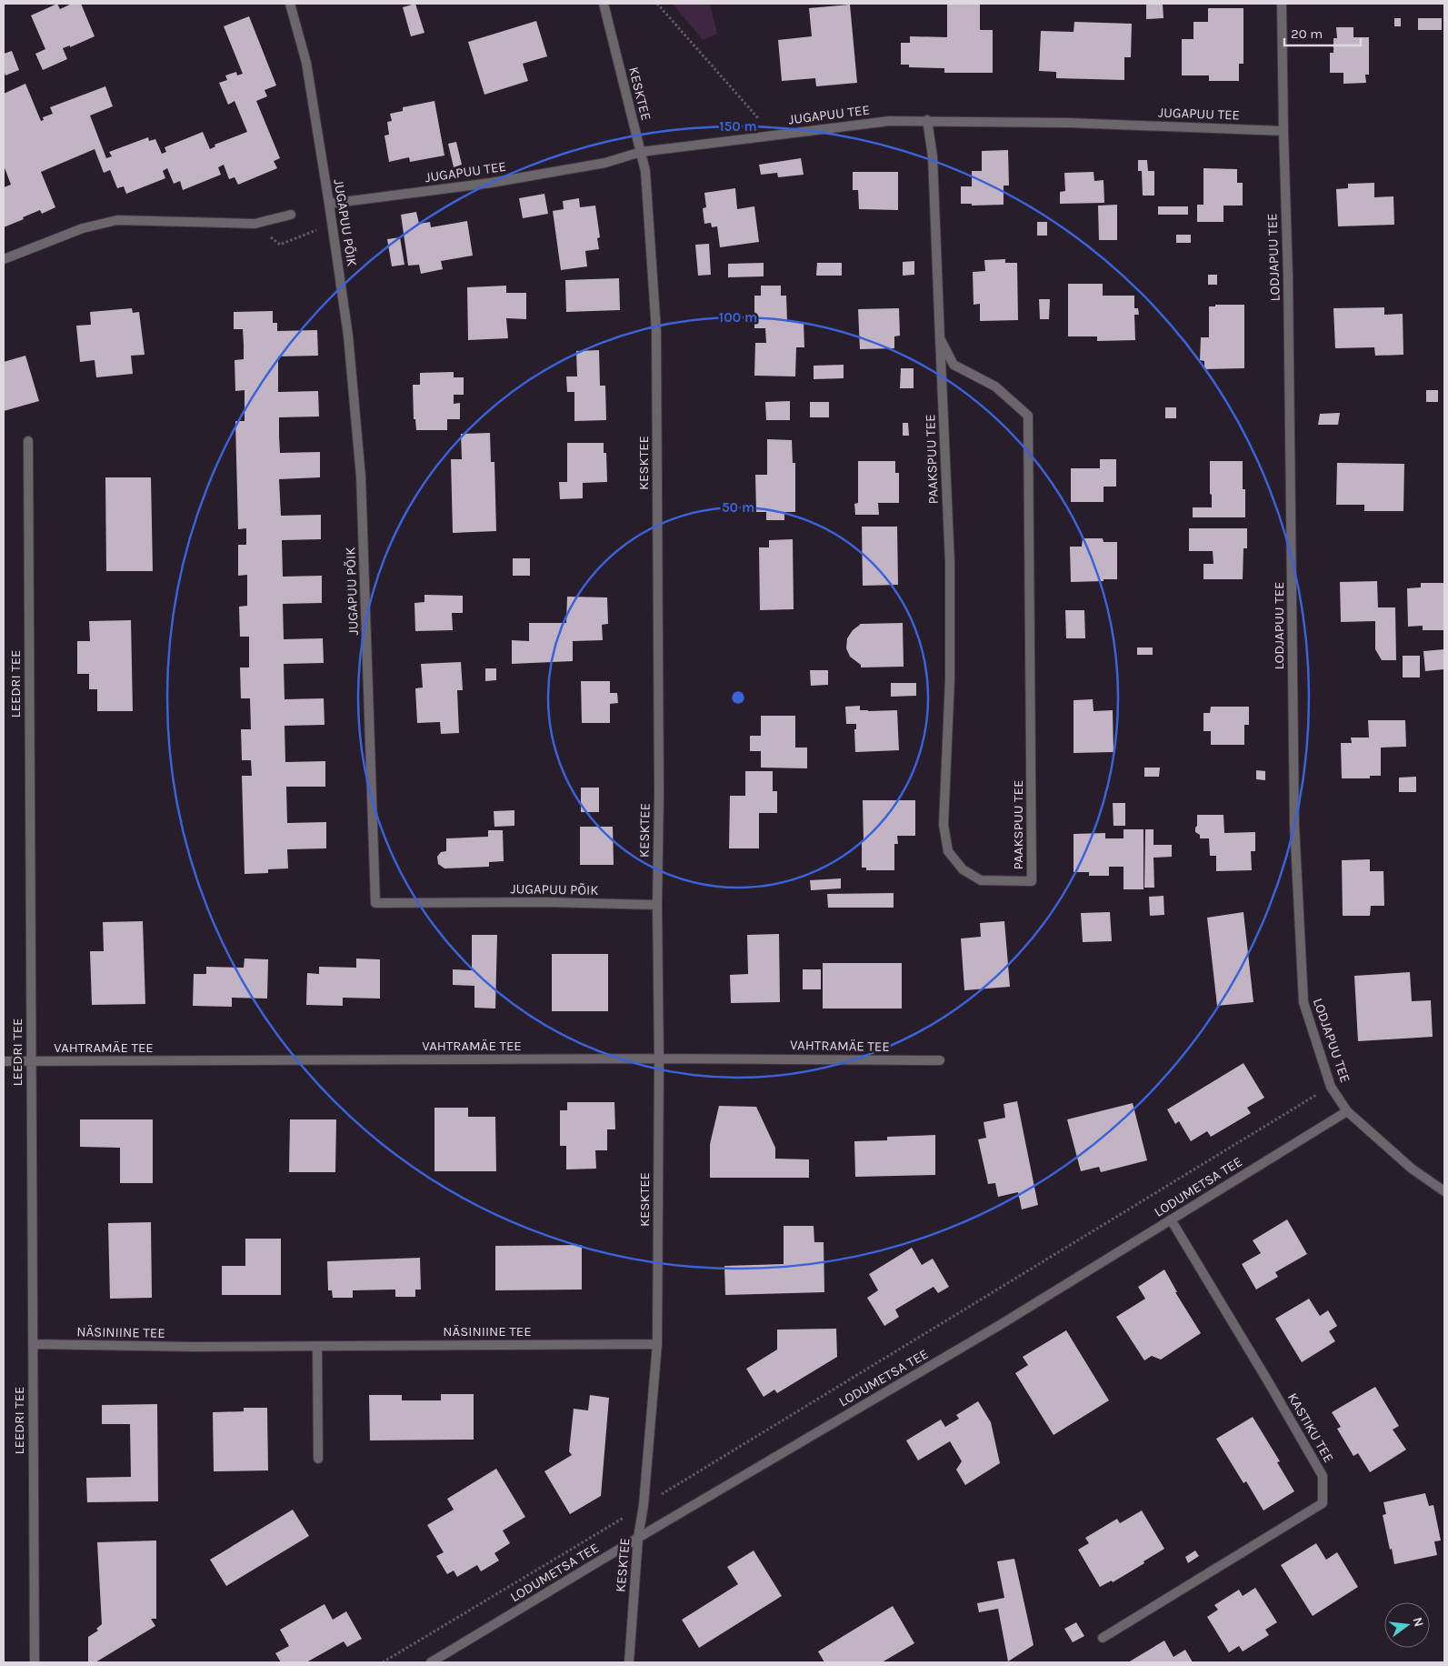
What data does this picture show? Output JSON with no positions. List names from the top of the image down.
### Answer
{
  "streets": {
    "street": [
      "KESKTEE",
      "JUGAPUU TEE",
      "JUGAPUU PÕIK",
      "LODJAPUU TEE",
      "PAAKSPUU TEE",
      "LEEDRI TEE",
      "VAHTRAMÄE TEE",
      "LODUMETSA TEE",
      "NÄSINIINE TEE",
      "KASTIKU TEE"
    ]
  },
  "crossings": [
    ["KESKTEE", "JUGAPUU TEE"],
    ["KESKTEE", "JUGAPUU PÕIK"],
    ["KESKTEE", "VAHTRAMÄE TEE"],
    ["KESKTEE", "LODUMETSA TEE"],
    ["KESKTEE", "NÄSINIINE TEE"],
    ["JUGAPUU TEE", "JUGAPUU PÕIK"],
    ["JUGAPUU TEE", "LODJAPUU TEE"],
    ["JUGAPUU TEE", "PAAKSPUU TEE"],
    ["LODJAPUU TEE", "LODUMETSA TEE"],
    ["LEEDRI TEE", "VAHTRAMÄE TEE"],
    ["LEEDRI TEE", "NÄSINIINE TEE"],
    ["LODUMETSA TEE", "KASTIKU TEE"]
  ],
  "scale_bar": "20 m",
  "north": "right",
  "rings": ["150 m", "100 m", "50 m"]
}
